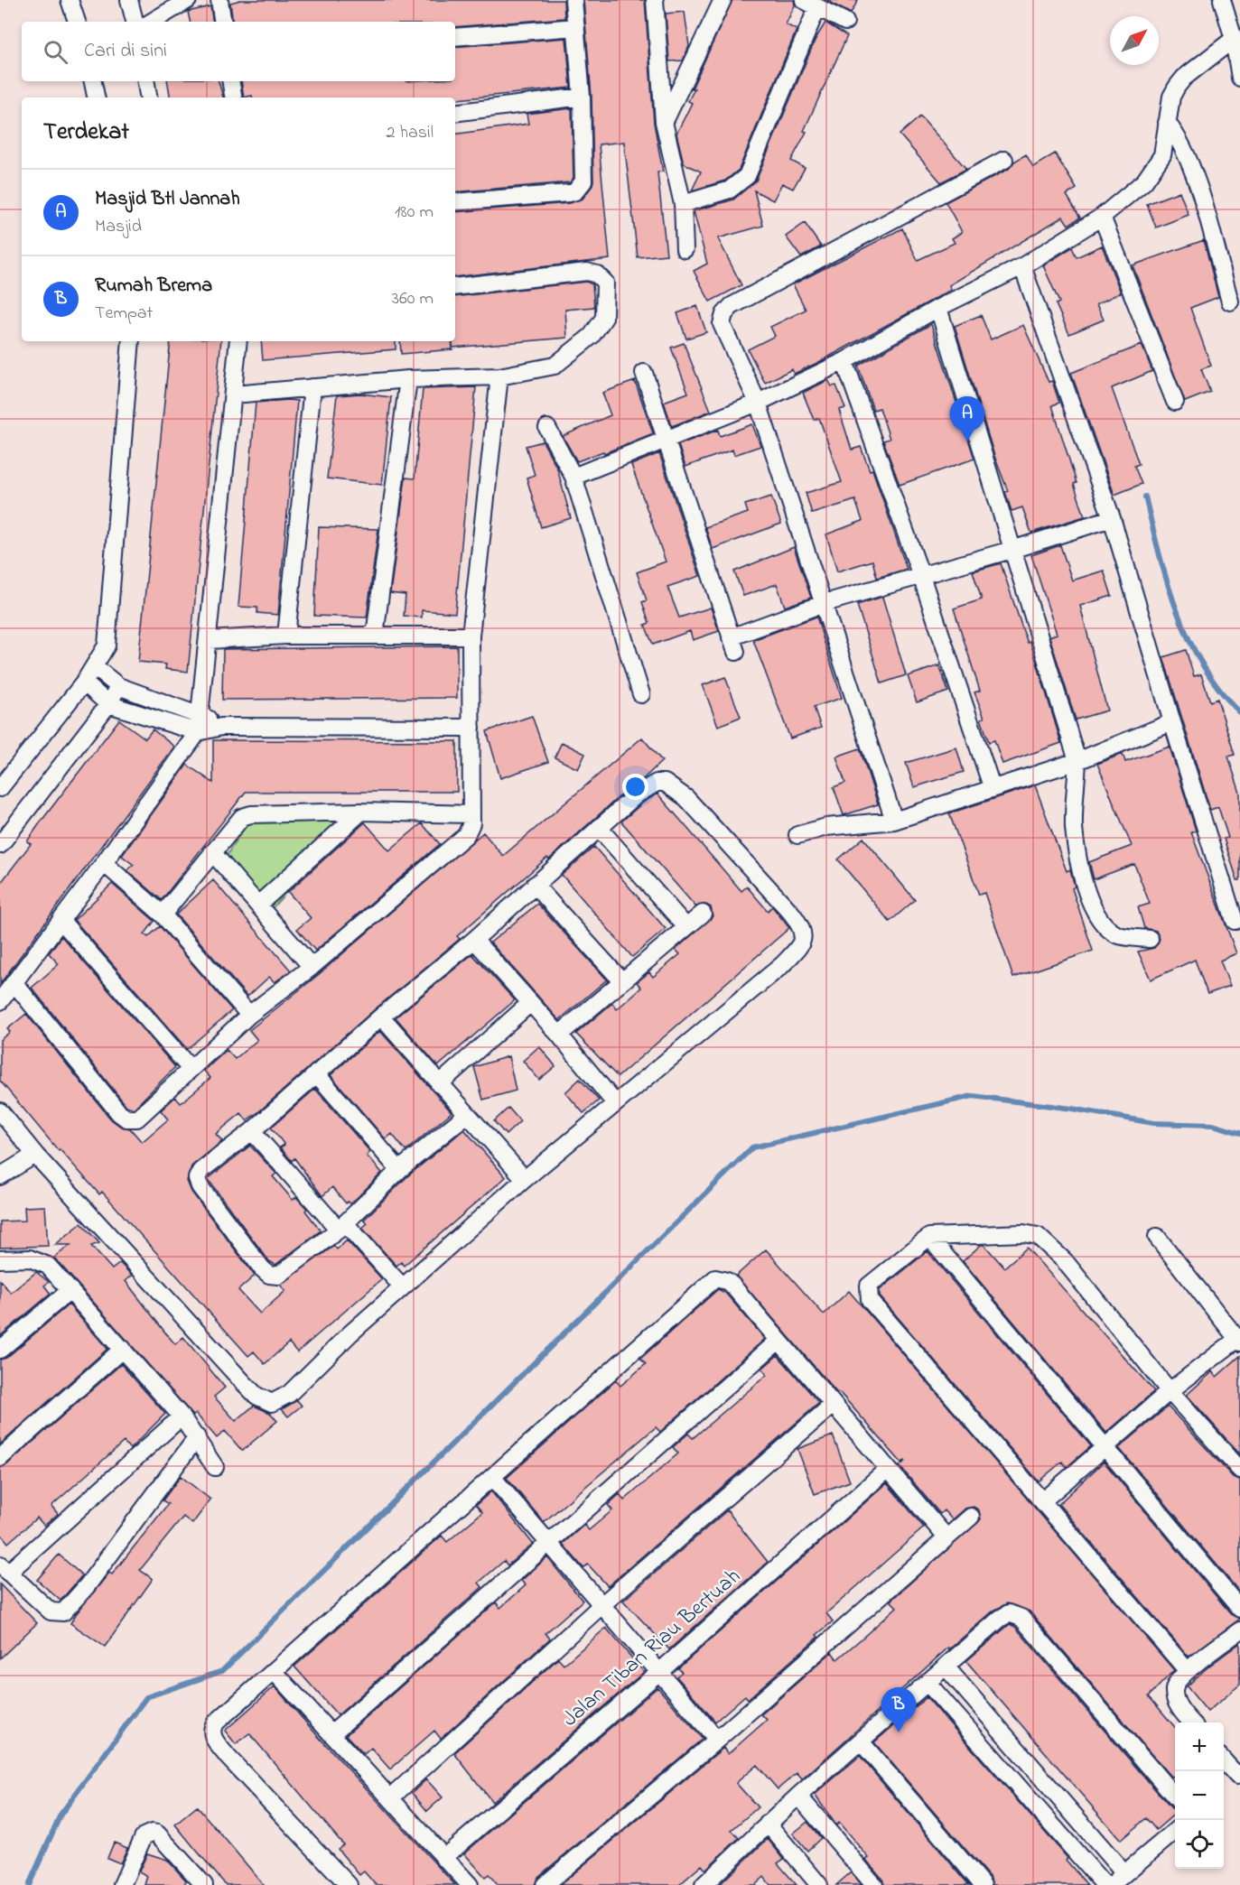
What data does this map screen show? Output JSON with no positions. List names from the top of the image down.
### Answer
{
  "streets": {
    "street": ["Jalan Tiban Riau Bertuah"]
  },
  "north": "top right",
  "page": {
    "search": "Cari di sini",
    "heading": ["Terdekat", "2 hasil"],
    "list": [
      {
        "mark": "A",
        "name": "Masjid Btl Jannah",
        "note": "Masjid",
        "value": "180 m"
      },
      {
        "mark": "B",
        "name": "Rumah Brema",
        "note": "Tempat",
        "value": "360 m"
      }
    ],
    "pins": ["A", "B"],
    "map_buttons": ["+", "−"]
  }
}
